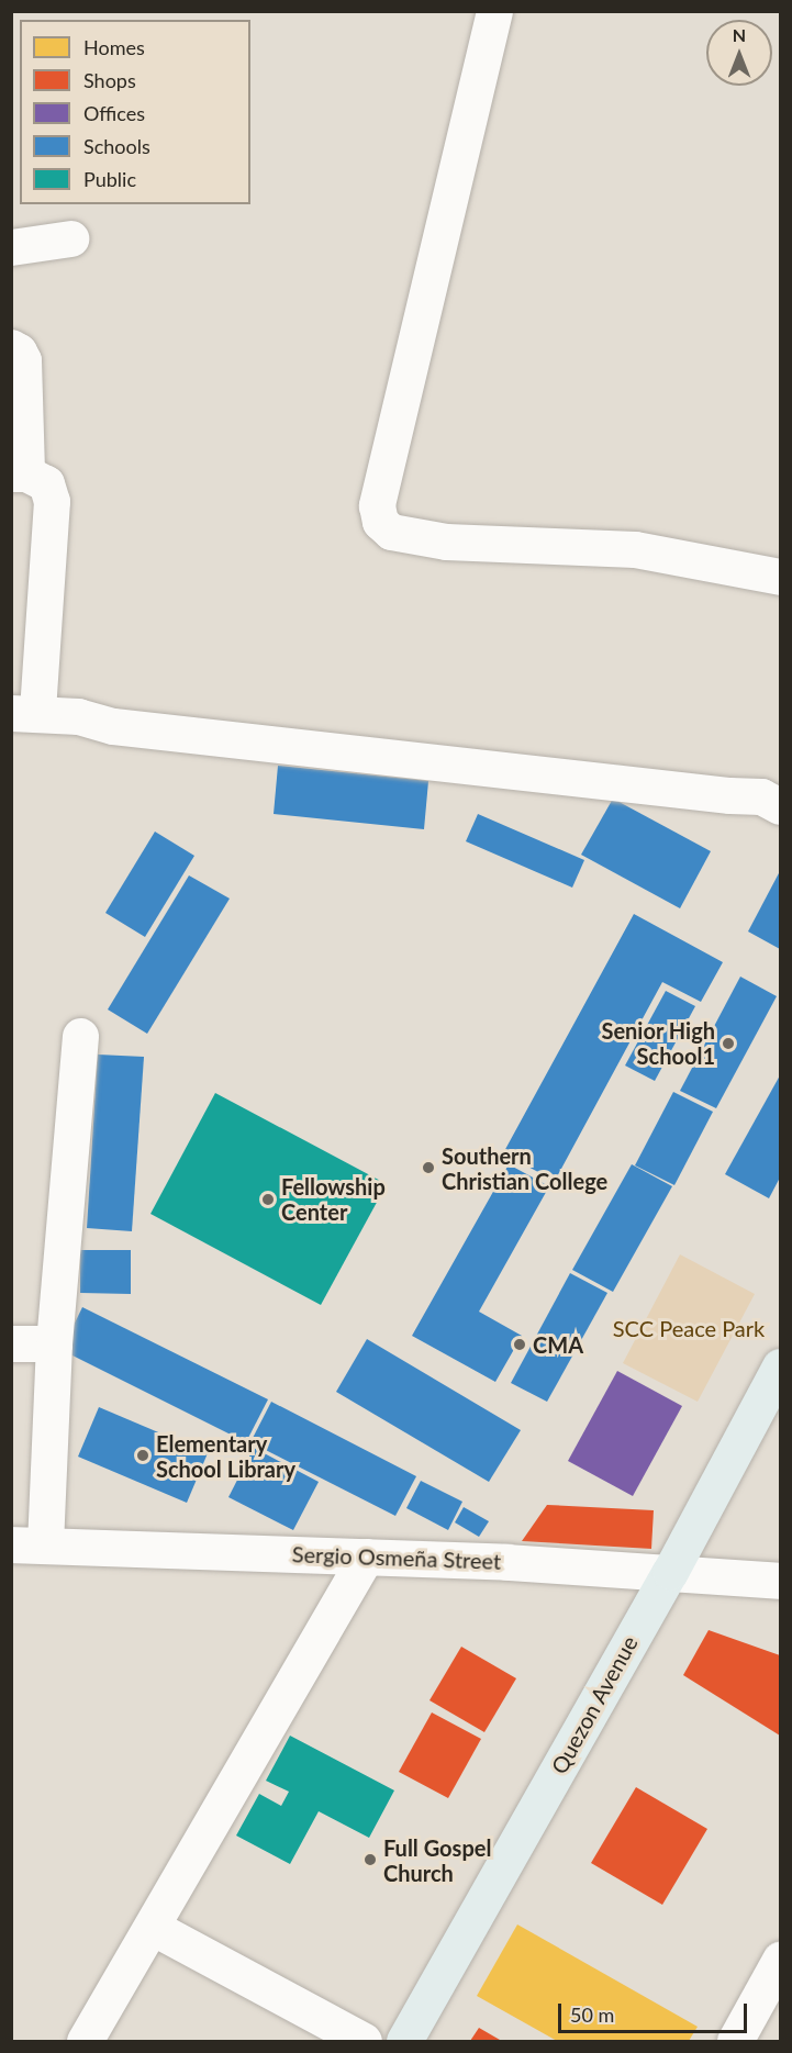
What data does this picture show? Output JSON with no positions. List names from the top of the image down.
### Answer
{
  "streets": {
    "main road": ["Quezon Avenue"],
    "street": ["Sergio Osmeña Street"]
  },
  "crossings": [
    ["Sergio Osmeña Street", "Quezon Avenue"]
  ],
  "parks": ["SCC Peace Park"],
  "places": [
    "Senior High School1",
    "Southern Christian College",
    "Fellowship Center",
    "CMA",
    "Elementary School Library",
    "Full Gospel Church"
  ],
  "legend": [
    "Homes",
    "Shops",
    "Offices",
    "Schools",
    "Public"
  ],
  "scale_bar": "50 m",
  "north": "top"
}
